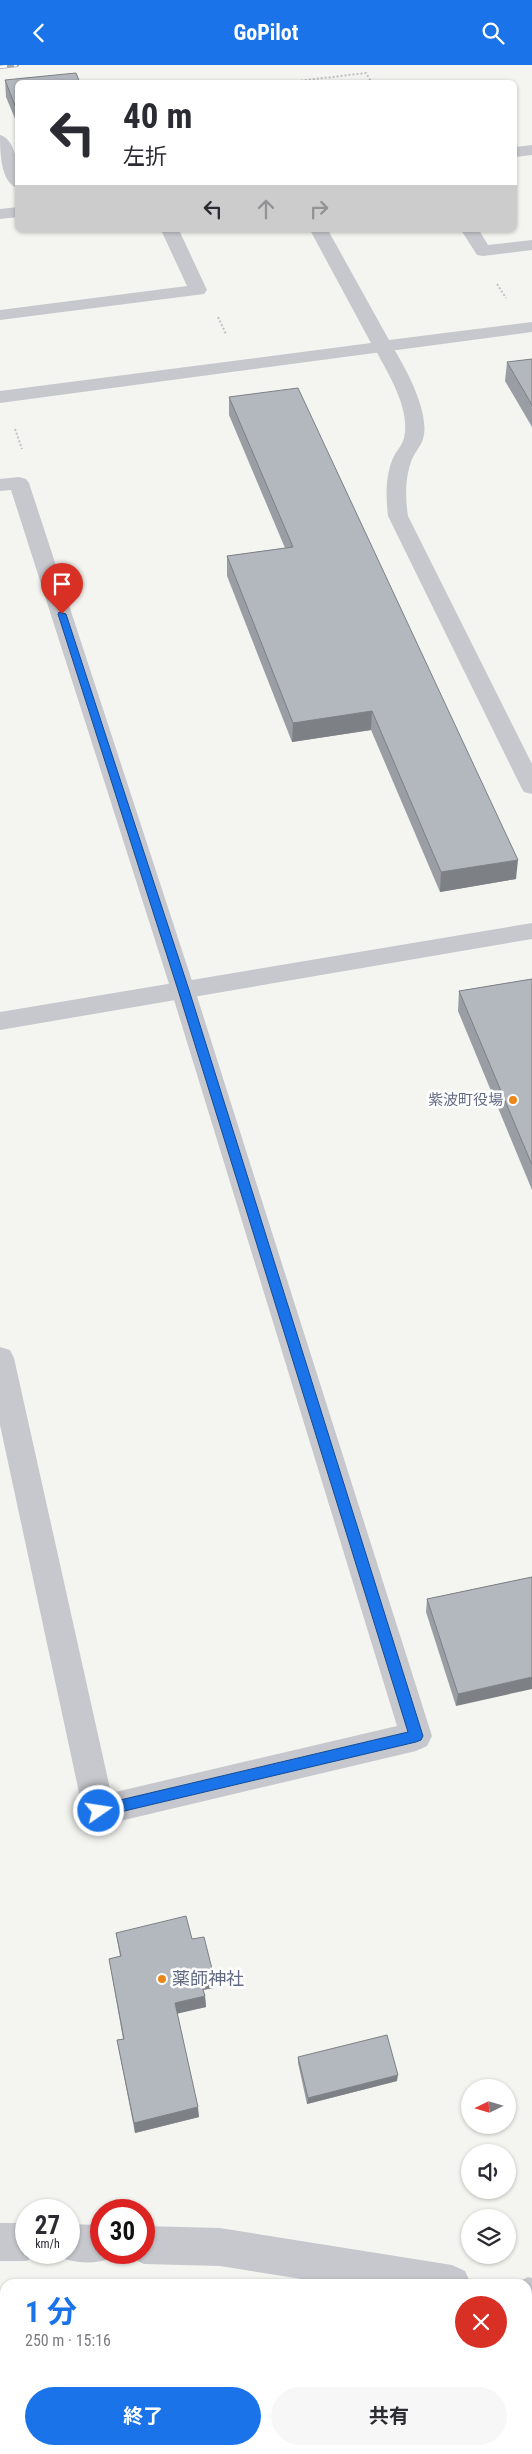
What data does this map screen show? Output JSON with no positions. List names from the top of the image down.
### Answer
{
  "places": ["紫波町役場", "薬師神社"],
  "north": "left",
  "page": {
    "header": "GoPilot",
    "turn": ["40 m", "左折"],
    "speed": "27 km/h",
    "limit": "30",
    "heading": ["1 分", "250 m · 15:16"],
    "buttons": ["終了", "共有"]
  }
}
